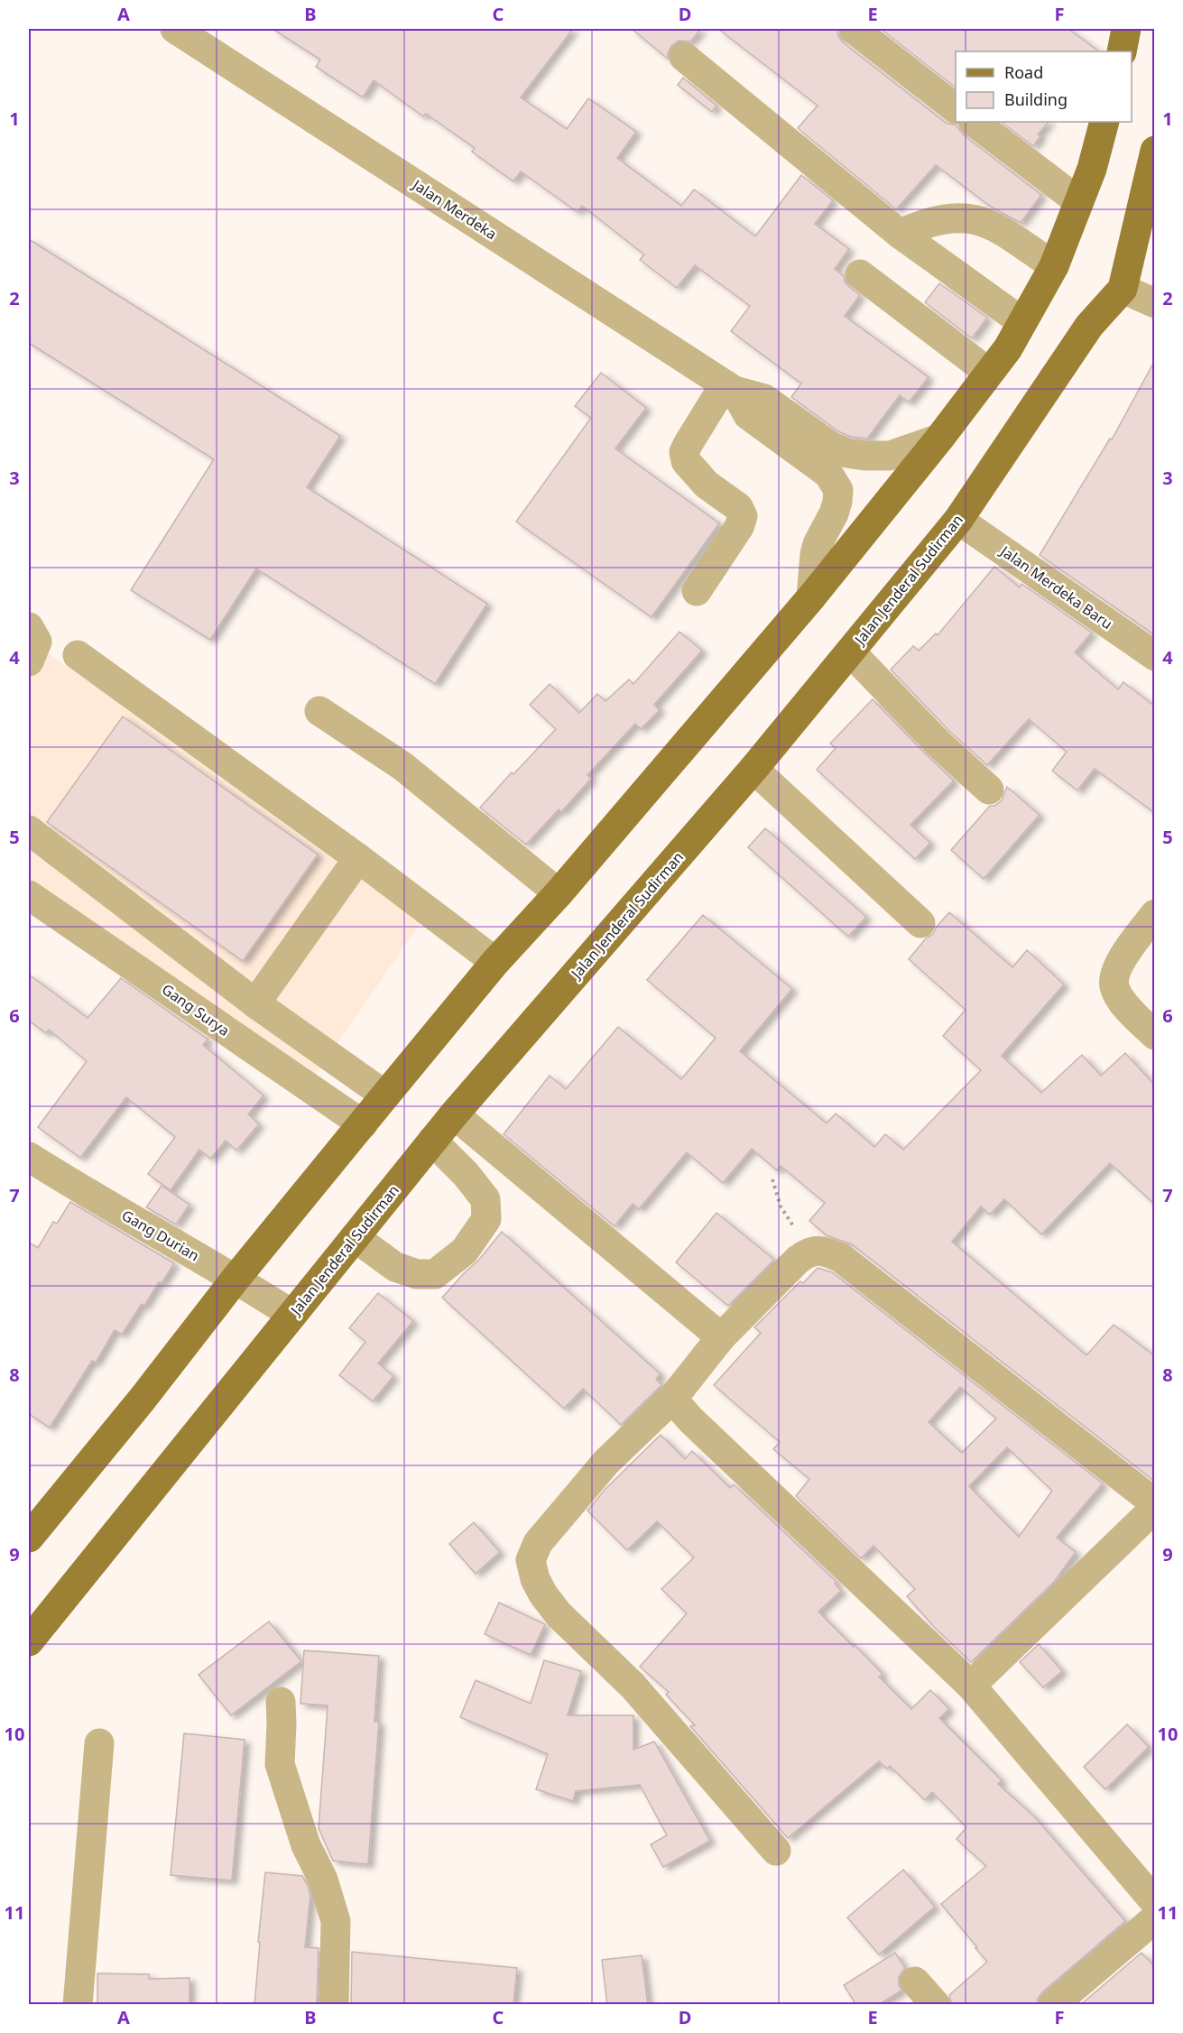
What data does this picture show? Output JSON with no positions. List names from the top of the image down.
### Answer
{
  "streets": {
    "main road": ["Jalan Jenderal Sudirman"],
    "street": [
      "Jalan Merdeka",
      "Jalan Merdeka Baru",
      "Gang Surya",
      "Gang Durian"
    ]
  },
  "crossings": [
    ["Jalan Jenderal Sudirman", "Jalan Merdeka Baru"],
    ["Jalan Jenderal Sudirman", "Gang Durian"]
  ],
  "legend": ["Road", "Building"],
  "grid": {
    "columns": [
      "A",
      "B",
      "C",
      "D",
      "E",
      "F"
    ],
    "rows": [
      "1",
      "2",
      "3",
      "4",
      "5",
      "6",
      "7",
      "8",
      "9",
      "10",
      "11"
    ]
  }
}
